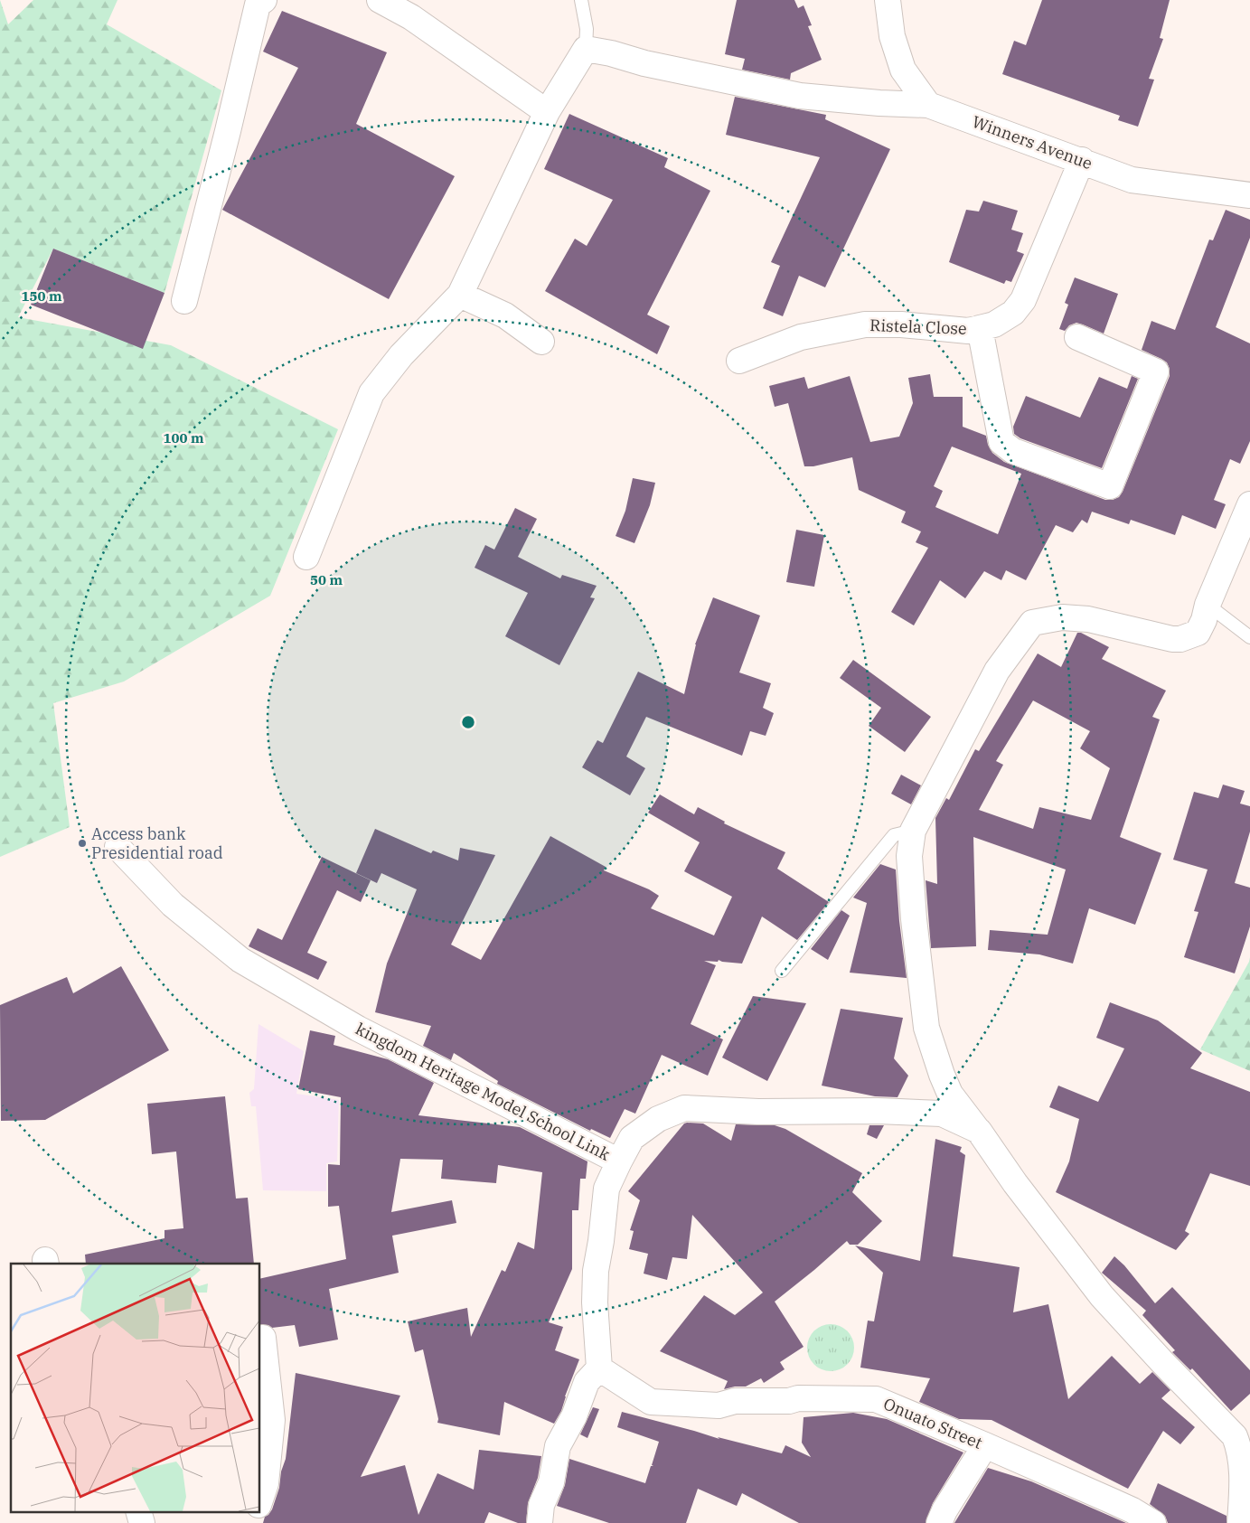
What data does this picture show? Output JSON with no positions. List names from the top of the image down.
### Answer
{
  "streets": {
    "street": [
      "Winners Avenue",
      "Ristela Close",
      "kingdom Heritage Model School Link",
      "Onuato Street"
    ]
  },
  "crossings": [
    ["Winners Avenue", "Ristela Close"]
  ],
  "places": ["Access bank Presidential road"],
  "rings": ["150 m", "100 m", "50 m"]
}
